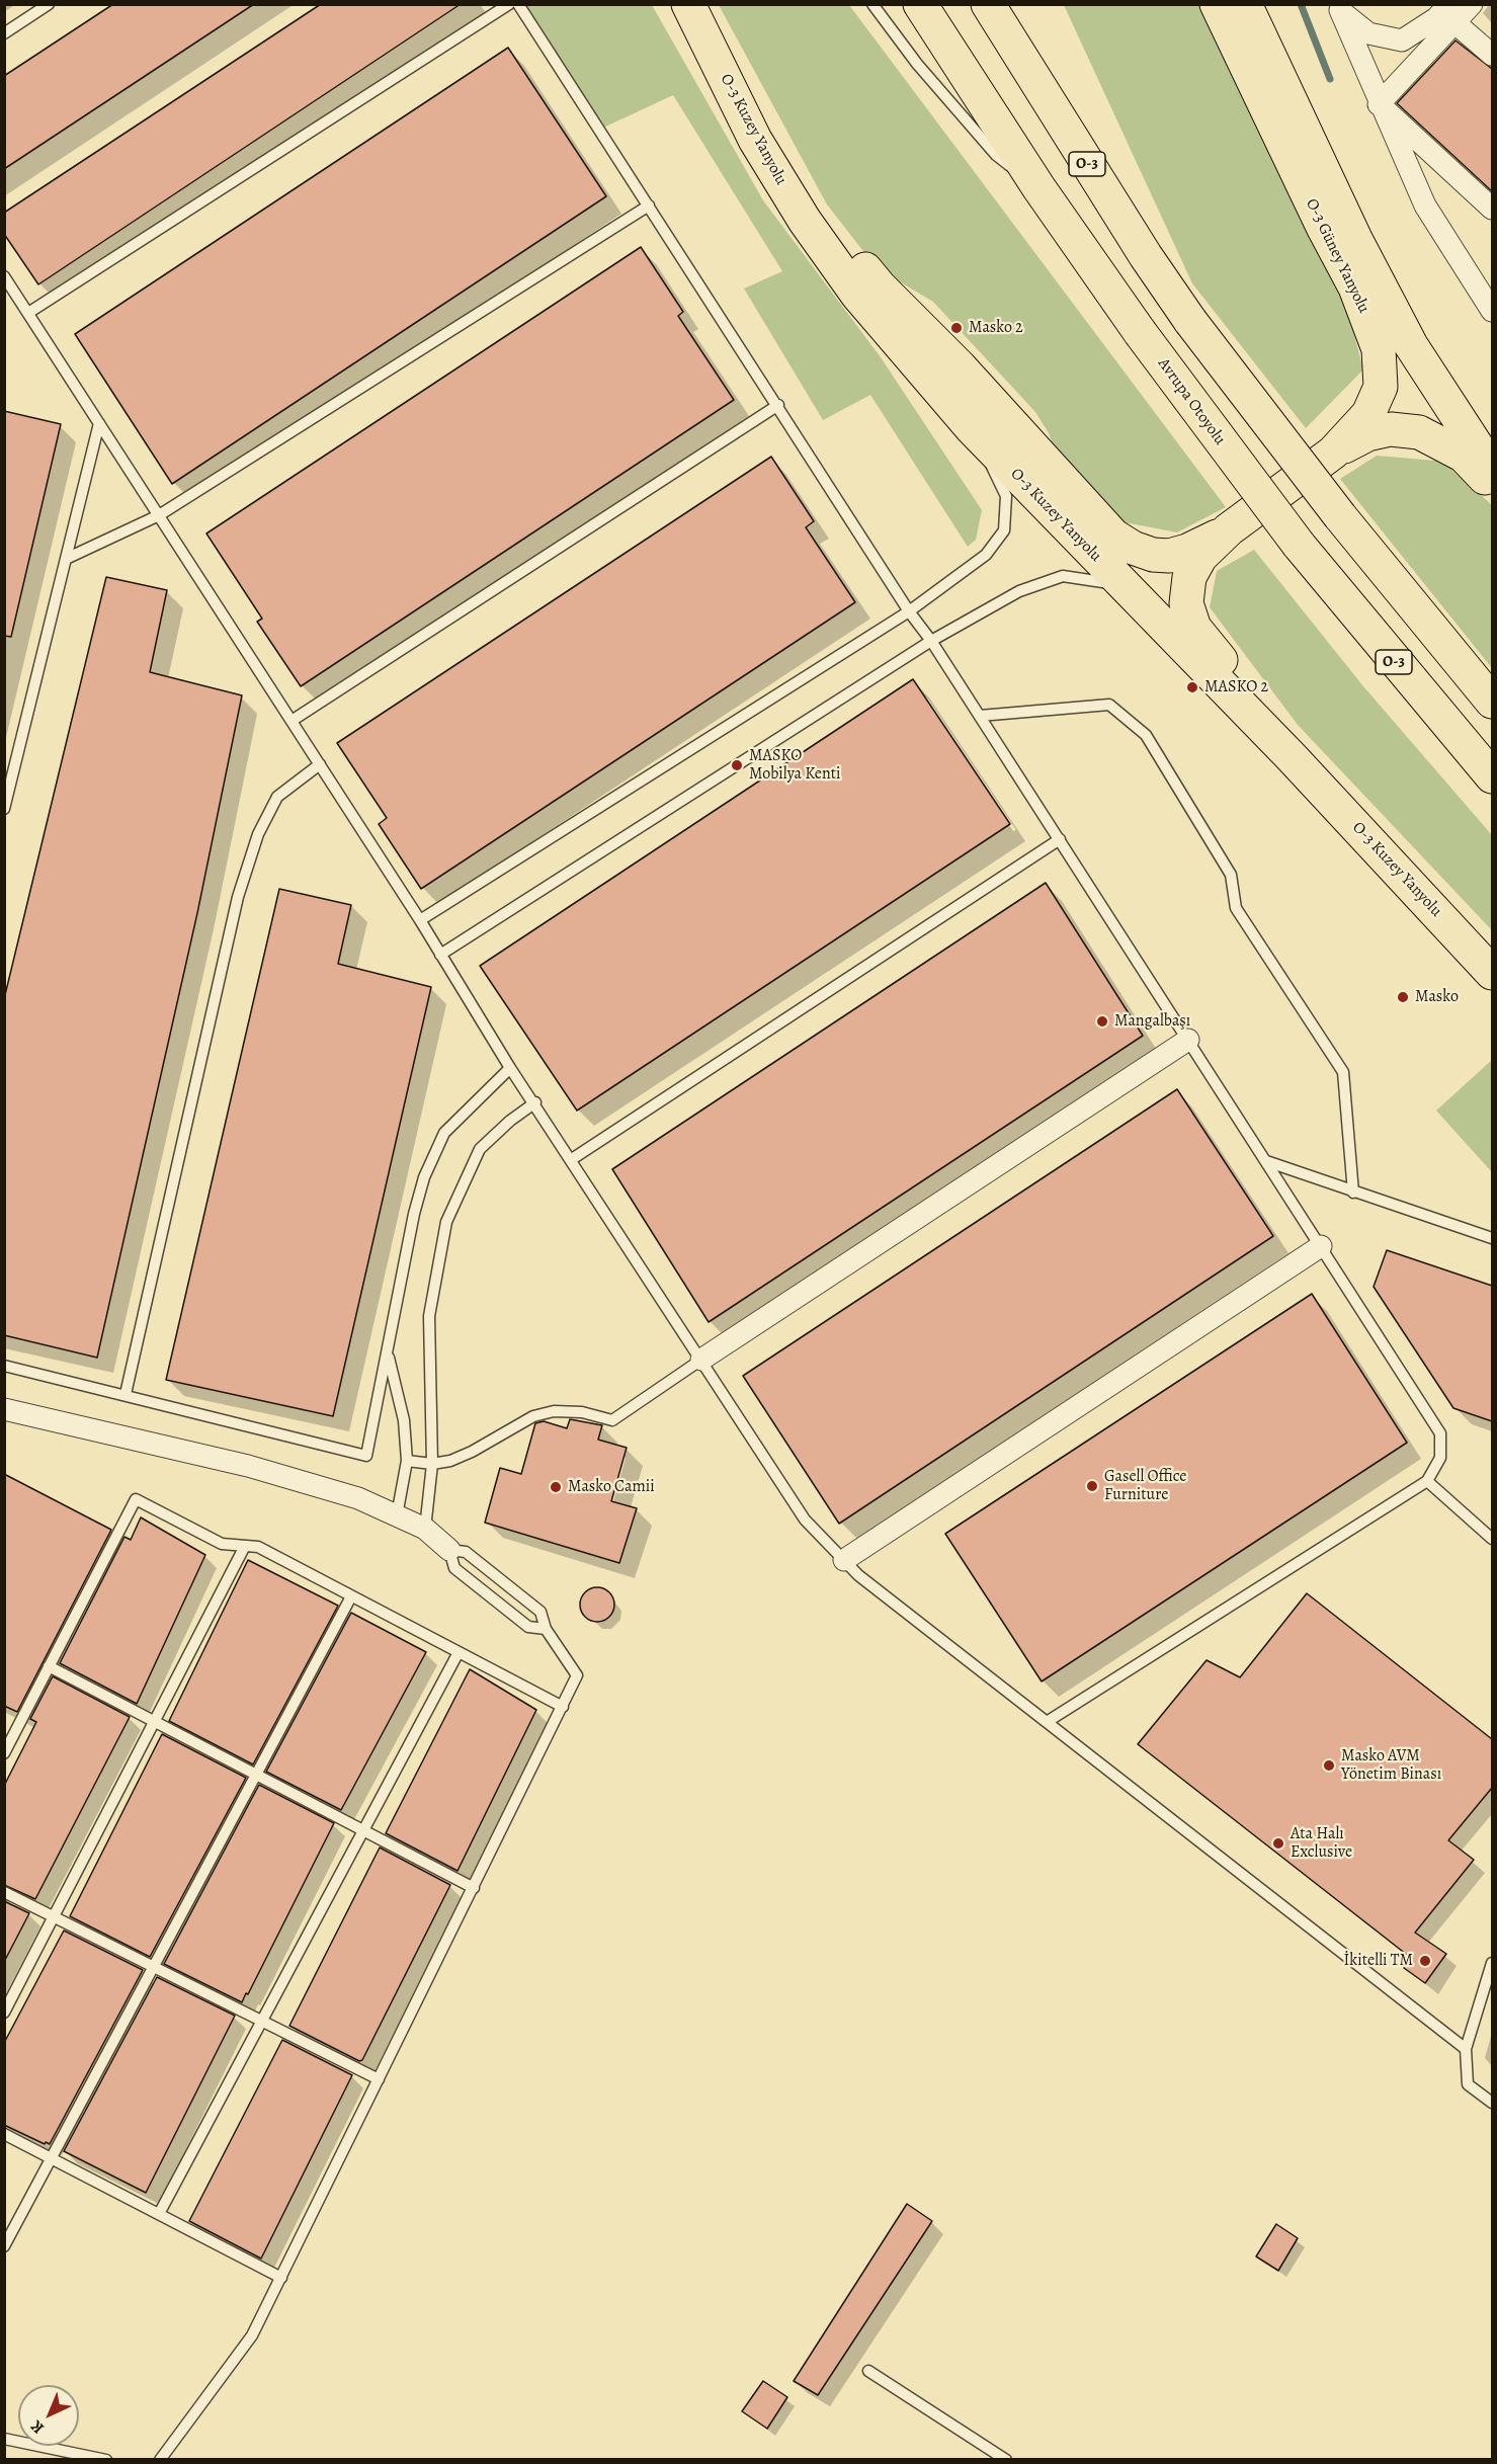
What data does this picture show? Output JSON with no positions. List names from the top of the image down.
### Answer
{
  "streets": {
    "main road": [
      "O-3 Kuzey Yanyolu",
      "O-3",
      "O-3 Güney Yanyolu",
      "Avrupa Otoyolu"
    ]
  },
  "crossings": [
    ["O-3 Kuzey Yanyolu", "O-3 Güney Yanyolu"]
  ],
  "places": [
    "Masko 2",
    "MASKO 2",
    "MASKO Mobilya Kenti",
    "Masko",
    "Mangalbaşı",
    "Gasell Office Furniture",
    "Masko Camii",
    "Masko AVM Yönetim Binası",
    "Ata Halı Exclusive",
    "İkitelli TM"
  ],
  "north": "bottom left"
}
